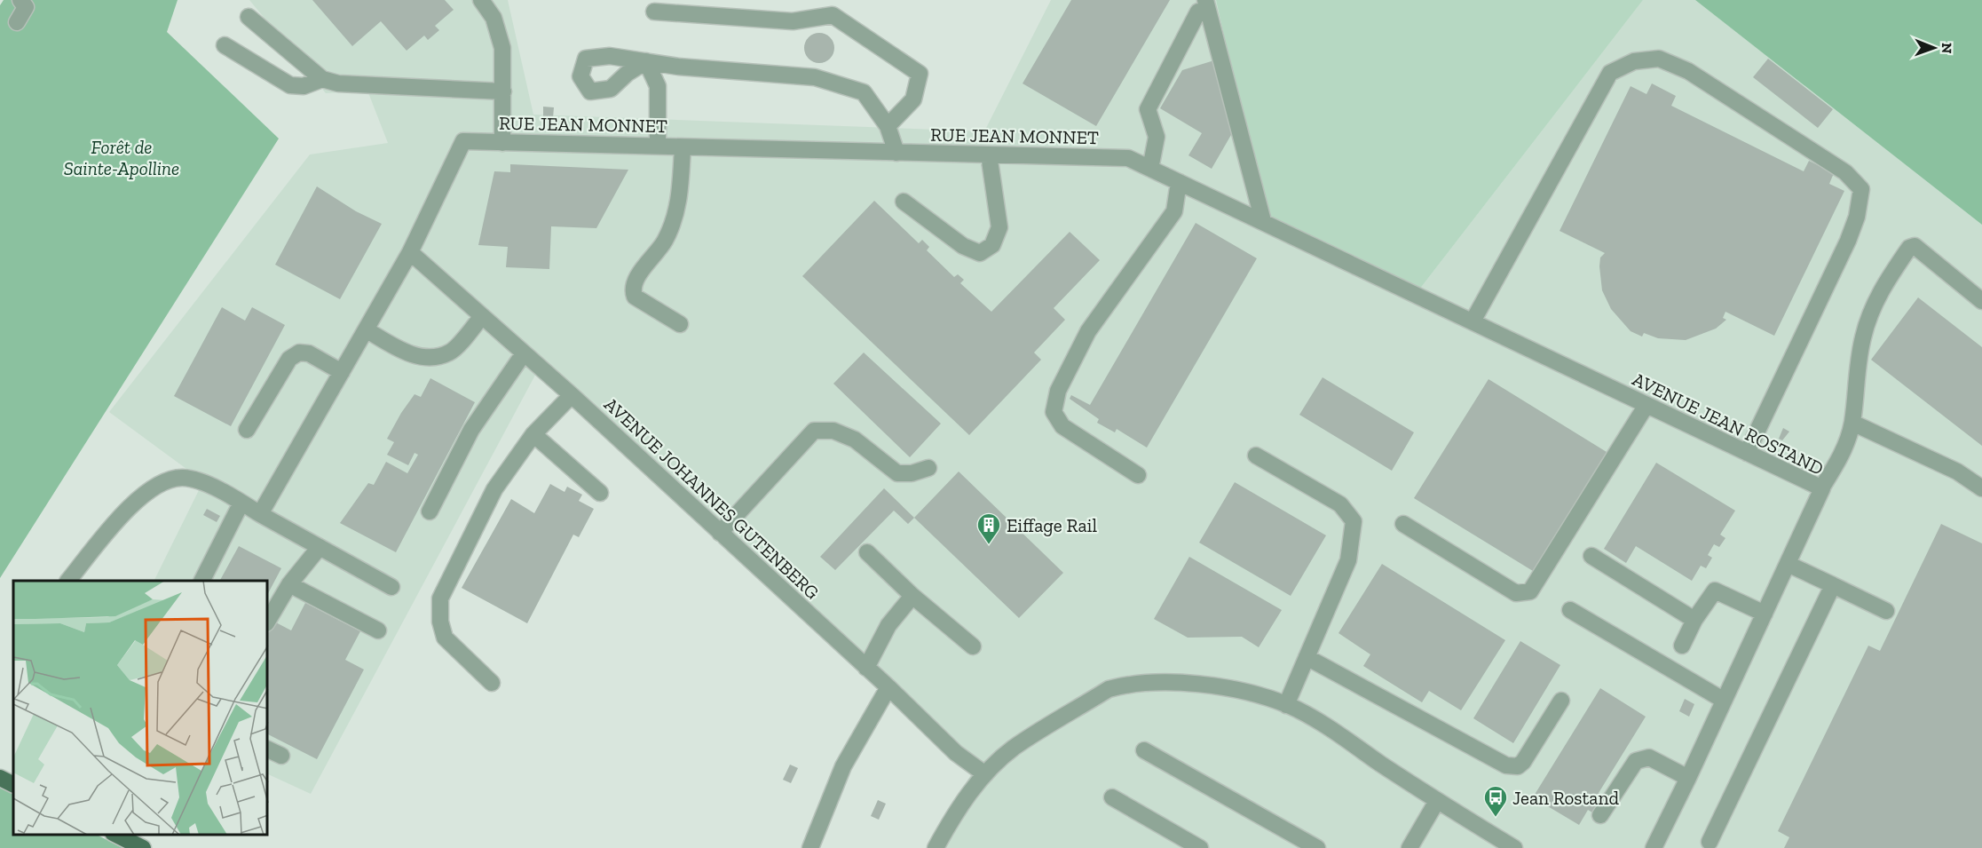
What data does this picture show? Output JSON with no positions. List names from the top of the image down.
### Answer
{
  "streets": {
    "street": ["RUE JEAN MONNET", "AVENUE JEAN ROSTAND", "AVENUE JOHANNES GUTENBERG"]
  },
  "crossings": [
    ["RUE JEAN MONNET", "AVENUE JEAN ROSTAND"],
    ["RUE JEAN MONNET", "AVENUE JOHANNES GUTENBERG"]
  ],
  "parks": ["Forêt de Sainte-Apolline"],
  "places": {
    "building": ["Eiffage Rail"],
    "bus stop": ["Jean Rostand"]
  },
  "north": "right"
}
